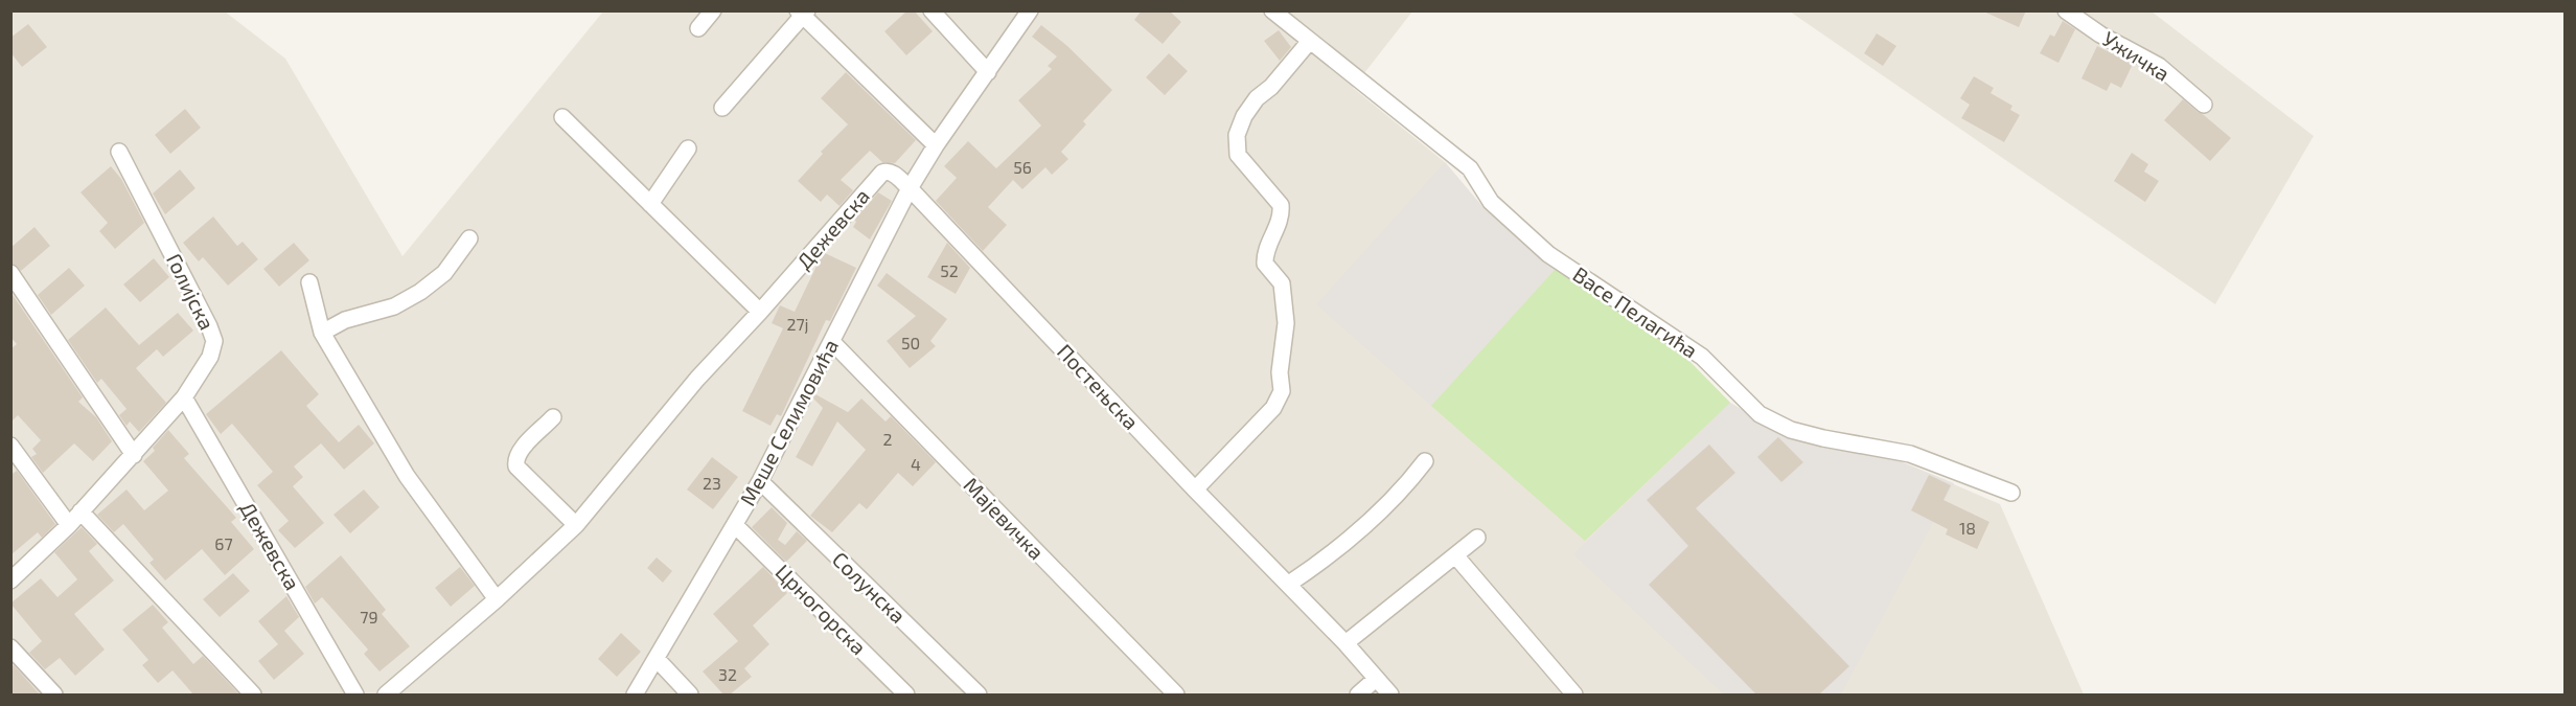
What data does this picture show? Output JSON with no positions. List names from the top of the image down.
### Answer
{
  "streets": {
    "street": [
      "Ужичка",
      "Дежевска",
      "Голијска",
      "Васе Пелагића",
      "Постењска",
      "Меше Селимовића",
      "Мајевичка",
      "Солунска",
      "Црногорска"
    ]
  },
  "crossings": [
    ["Дежевска", "Голијска"],
    ["Дежевска", "Постењска"],
    ["Дежевска", "Меше Селимовића"],
    ["Постењска", "Меше Селимовића"],
    ["Меше Селимовића", "Мајевичка"],
    ["Меше Селимовића", "Солунска"],
    ["Меше Селимовића", "Црногорска"]
  ],
  "house_numbers": [
    "56",
    "52",
    "27j",
    "50",
    "2",
    "4",
    "23",
    "18",
    "67",
    "79",
    "32"
  ]
}
